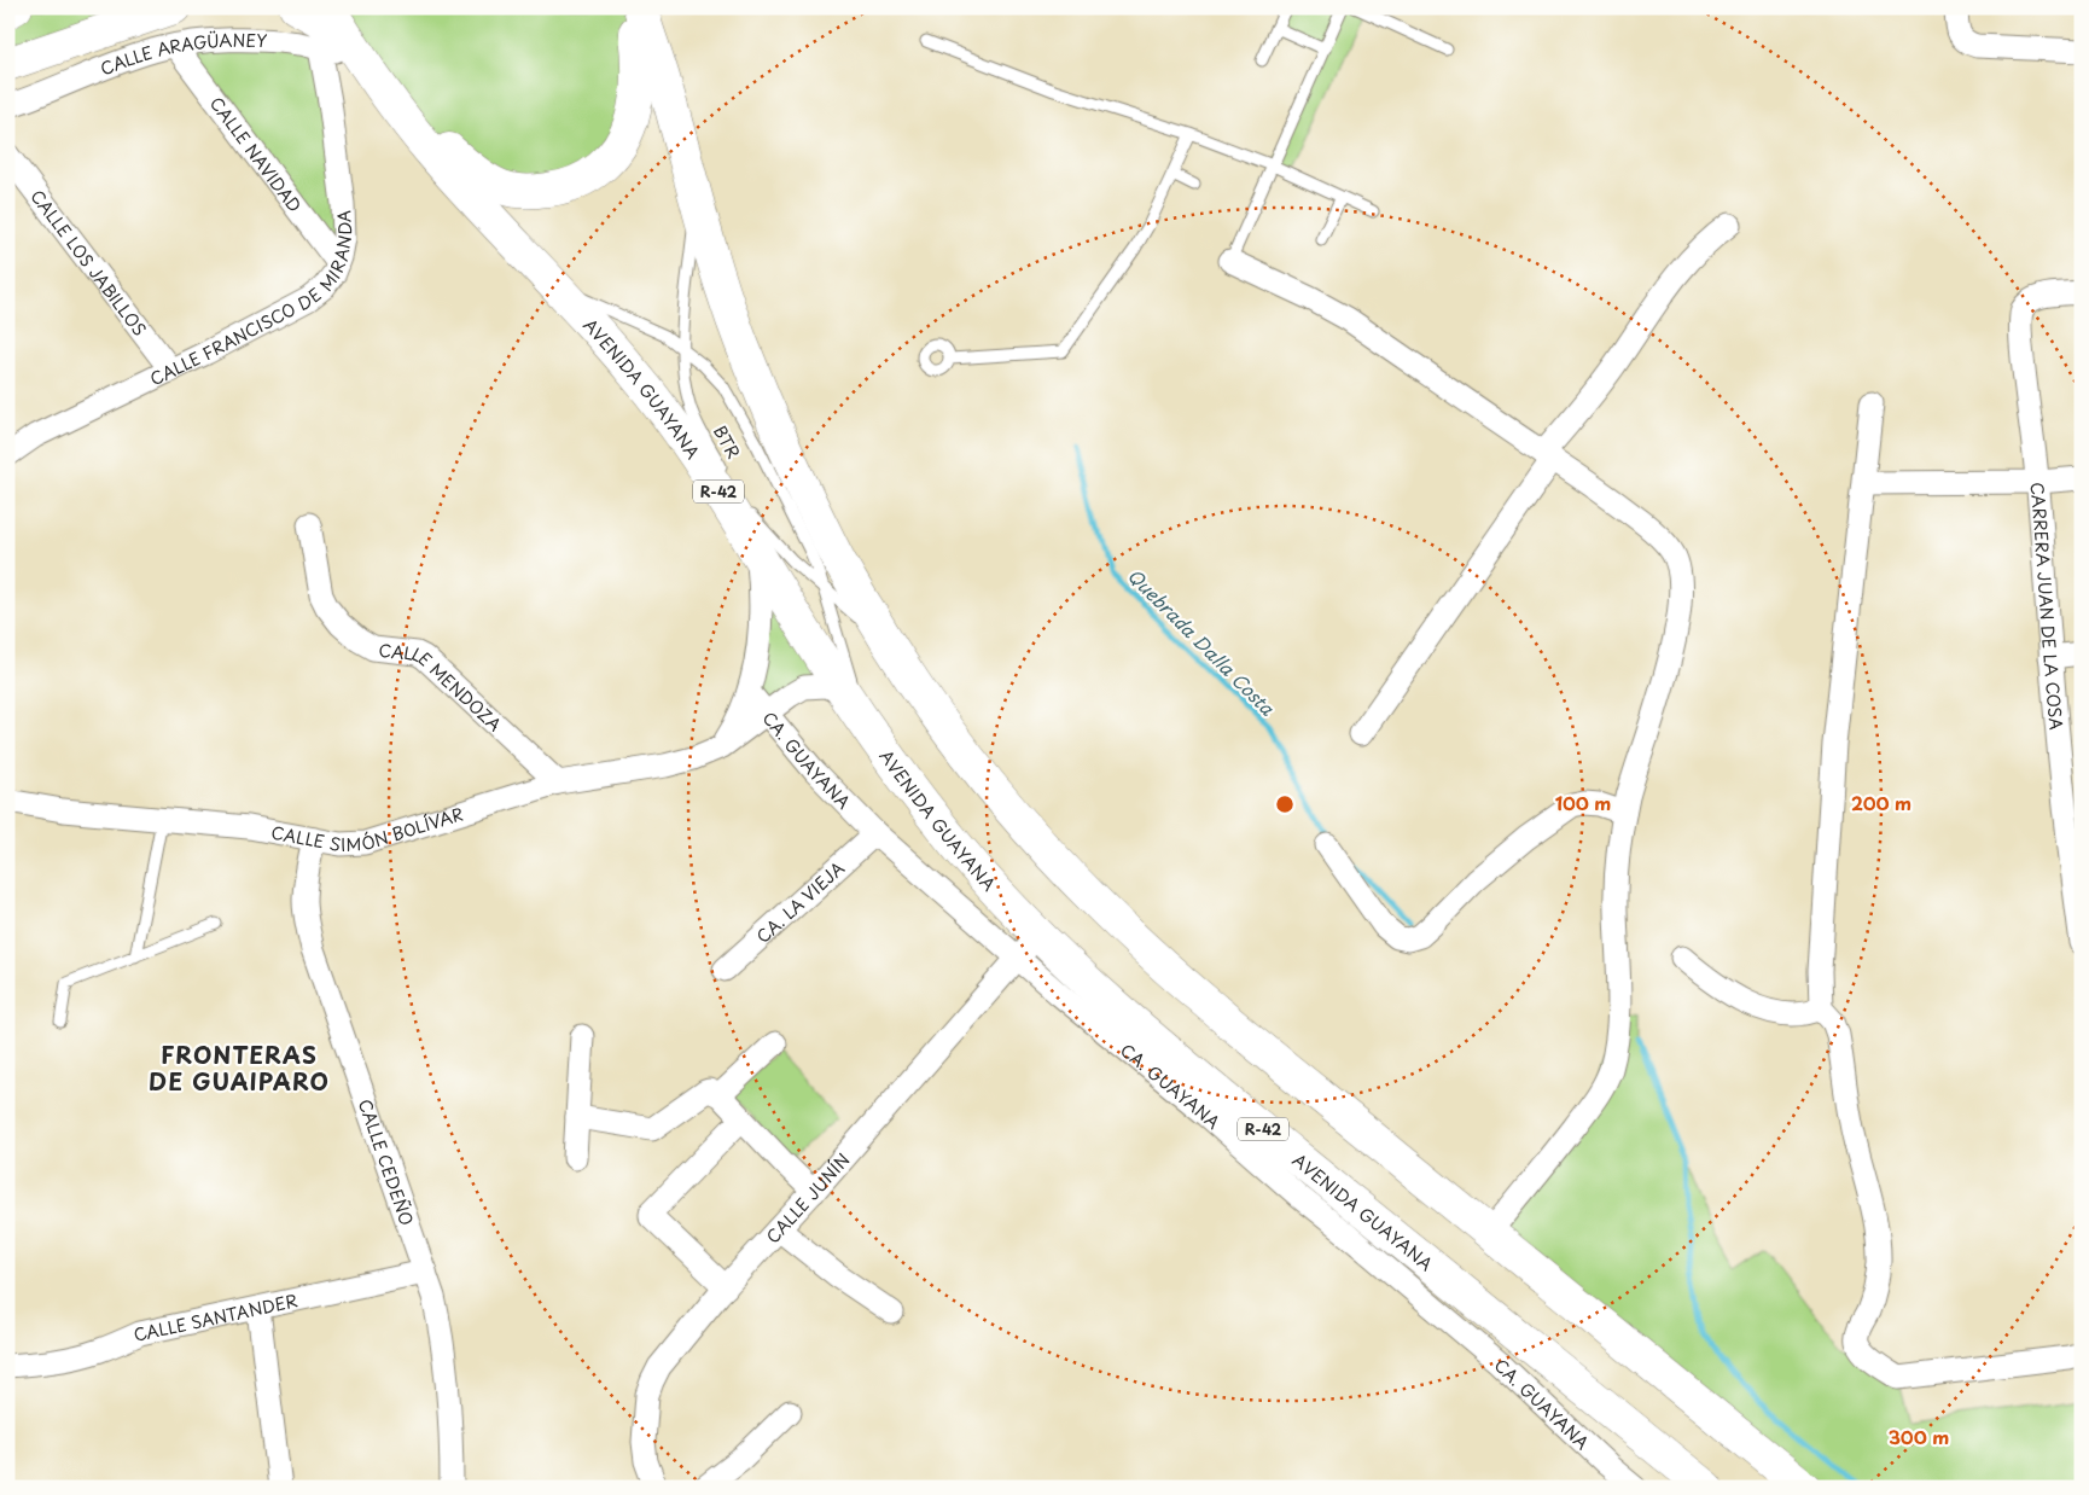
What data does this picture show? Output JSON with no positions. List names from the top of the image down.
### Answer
{
  "streets": {
    "main road": ["AVENIDA GUAYANA", "R-42"],
    "street": [
      "CALLE ARAGÜANEY",
      "CALLE NAVIDAD",
      "CALLE LOS JABILLOS",
      "CALLE FRANCISCO DE MIRANDA",
      "CARRERA JUAN DE LA COSA",
      "CALLE MENDOZA",
      "CA. GUAYANA",
      "CALLE SIMÓN BOLÍVAR",
      "CA. LA VIEJA",
      "CALLE CEDEÑO",
      "CALLE JUNÍN",
      "CALLE SANTANDER"
    ],
    "lane": ["BTR"]
  },
  "crossings": [
    ["CALLE ARAGÜANEY", "CALLE NAVIDAD"],
    ["CALLE ARAGÜANEY", "CALLE FRANCISCO DE MIRANDA"],
    ["CALLE ARAGÜANEY", "AVENIDA GUAYANA"],
    ["CALLE NAVIDAD", "CALLE FRANCISCO DE MIRANDA"],
    ["CALLE LOS JABILLOS", "CALLE FRANCISCO DE MIRANDA"],
    ["CALLE FRANCISCO DE MIRANDA", "AVENIDA GUAYANA"],
    ["AVENIDA GUAYANA", "BTR"],
    ["AVENIDA GUAYANA", "CALLE SIMÓN BOLÍVAR"],
    ["AVENIDA GUAYANA", "CALLE JUNÍN"],
    ["CALLE MENDOZA", "CALLE SIMÓN BOLÍVAR"],
    ["CA. GUAYANA", "CALLE SIMÓN BOLÍVAR"],
    ["CA. GUAYANA", "CA. LA VIEJA"],
    ["CA. GUAYANA", "CALLE JUNÍN"],
    ["CALLE SIMÓN BOLÍVAR", "CALLE CEDEÑO"],
    ["CALLE CEDEÑO", "CALLE SANTANDER"]
  ],
  "districts": ["FRONTERAS DE GUAIPARO"],
  "water": ["Quebrada Dalla Costa"],
  "rings": ["100 m", "200 m", "300 m"]
}
